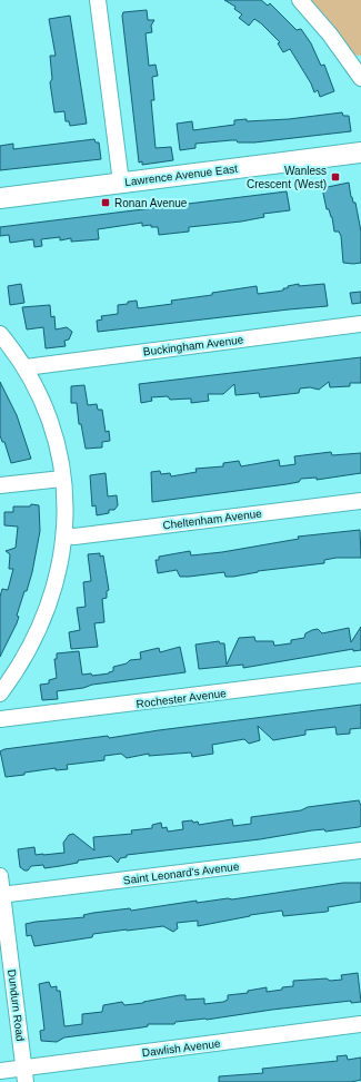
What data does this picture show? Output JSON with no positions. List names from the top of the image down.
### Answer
{
  "streets": {
    "main road": ["Lawrence Avenue East"],
    "street": [
      "Buckingham Avenue",
      "Cheltenham Avenue",
      "Rochester Avenue",
      "Saint Leonard's Avenue",
      "Dundurn Road",
      "Dawlish Avenue"
    ]
  },
  "crossings": [
    ["Saint Leonard's Avenue", "Dundurn Road"],
    ["Dundurn Road", "Dawlish Avenue"]
  ],
  "places": {
    "transit": ["Wanless Crescent (West)", "Ronan Avenue"]
  }
}
